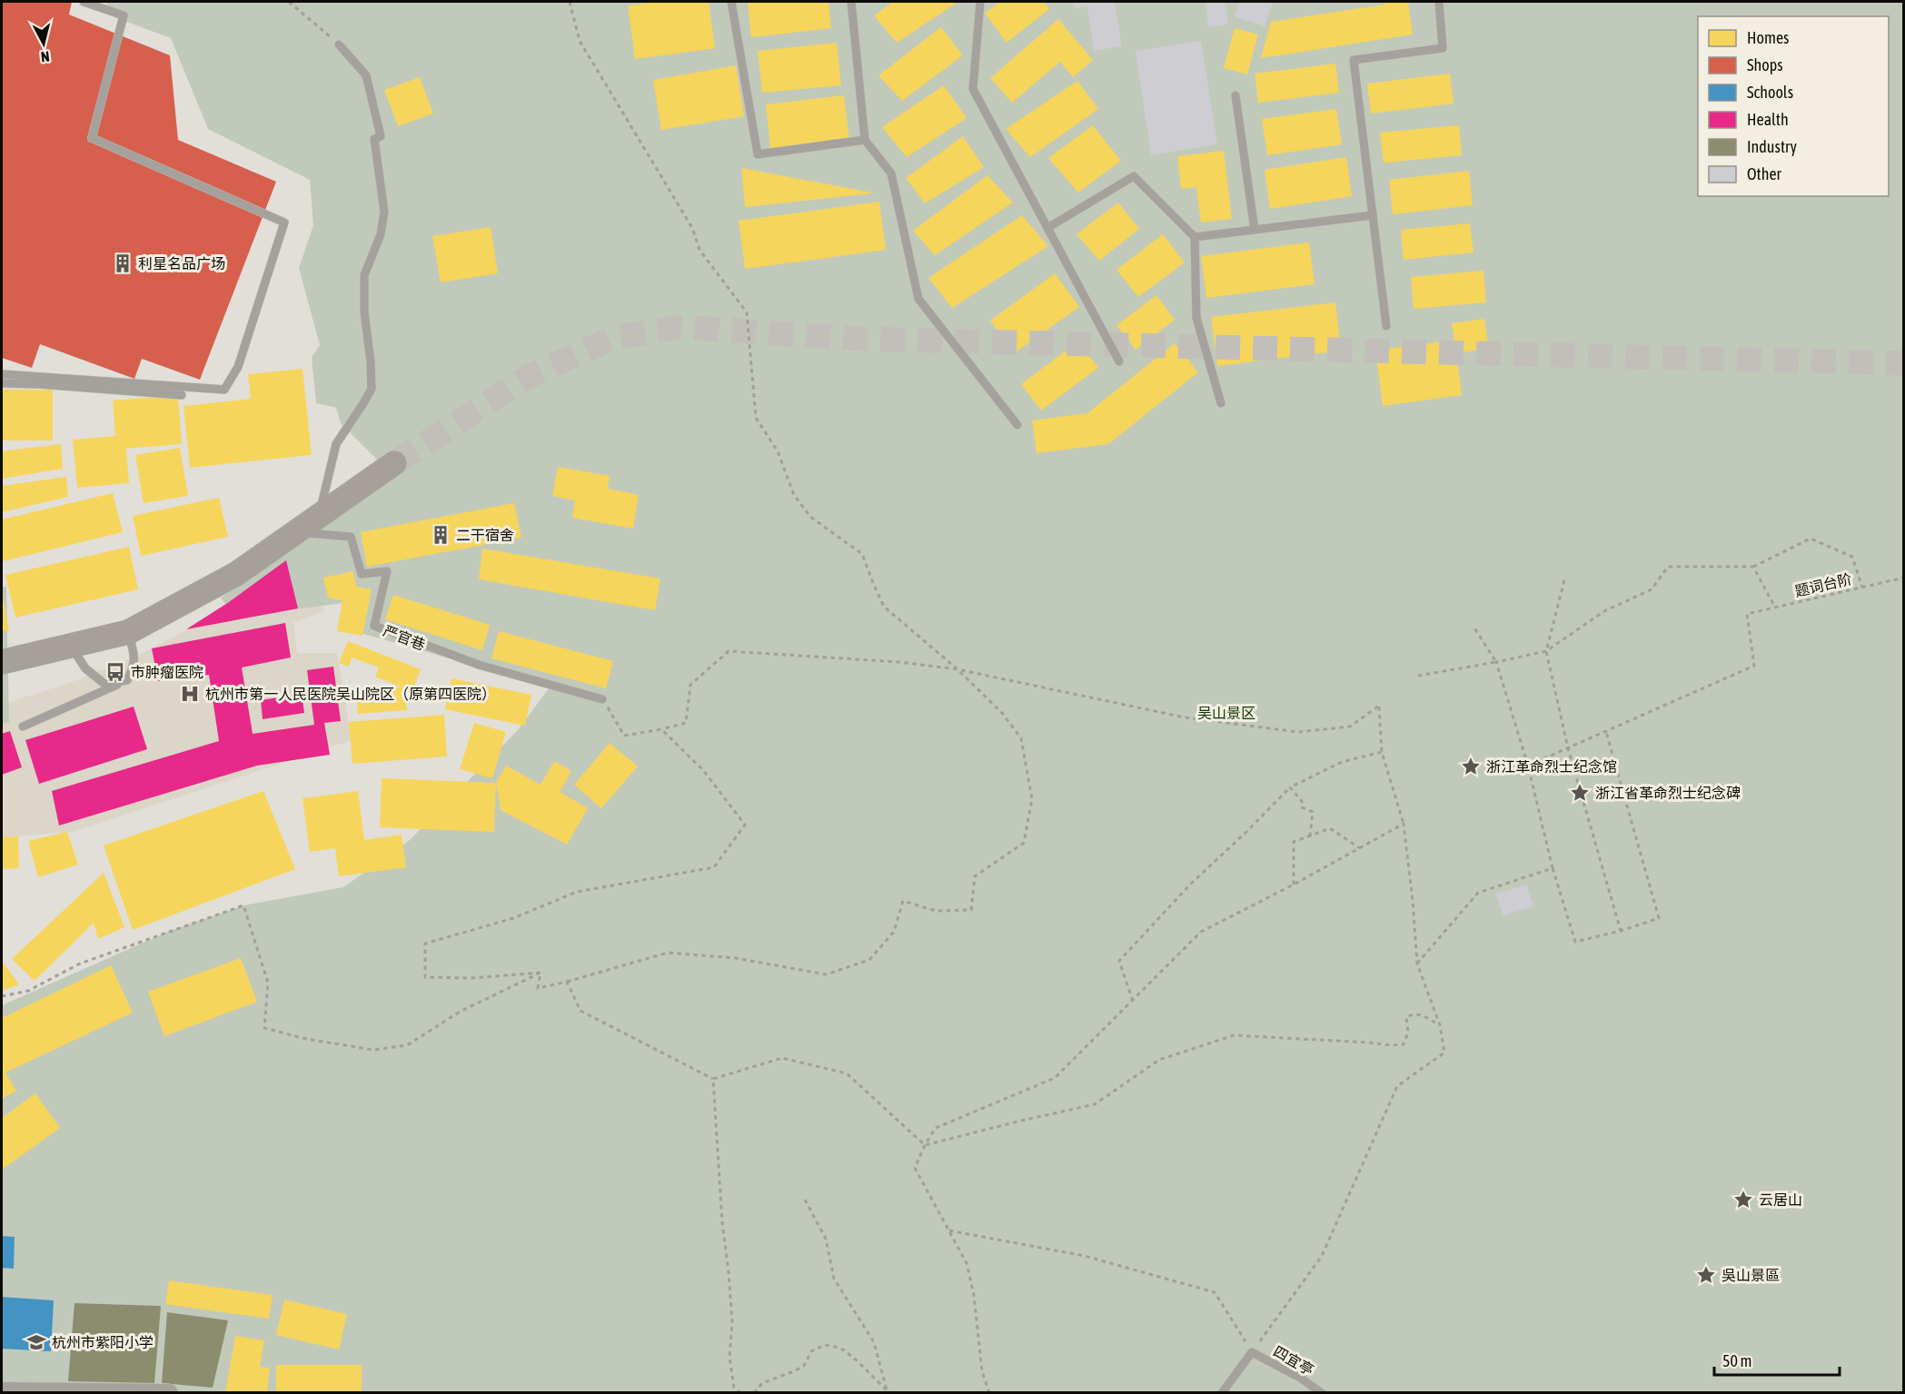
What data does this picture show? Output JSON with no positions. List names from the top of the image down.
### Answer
{
  "streets": {
    "lane": ["严官巷", "四宜亭"],
    "path": ["题词台阶"]
  },
  "parks": ["吴山景区"],
  "places": {
    "building": ["利星名品广场", "二干宿舍"],
    "bus stop": ["市肿瘤医院"],
    "hospital": ["杭州市第一人民医院吴山院区（原第四医院）"],
    "place": [
      "浙江革命烈士纪念馆",
      "浙江省革命烈士纪念碑",
      "云居山",
      "吳山景區"
    ],
    "school or university": ["杭州市紫阳小学"]
  },
  "legend": [
    "Homes",
    "Shops",
    "Schools",
    "Health",
    "Industry",
    "Other"
  ],
  "scale_bar": "50 m",
  "north": "bottom"
}
